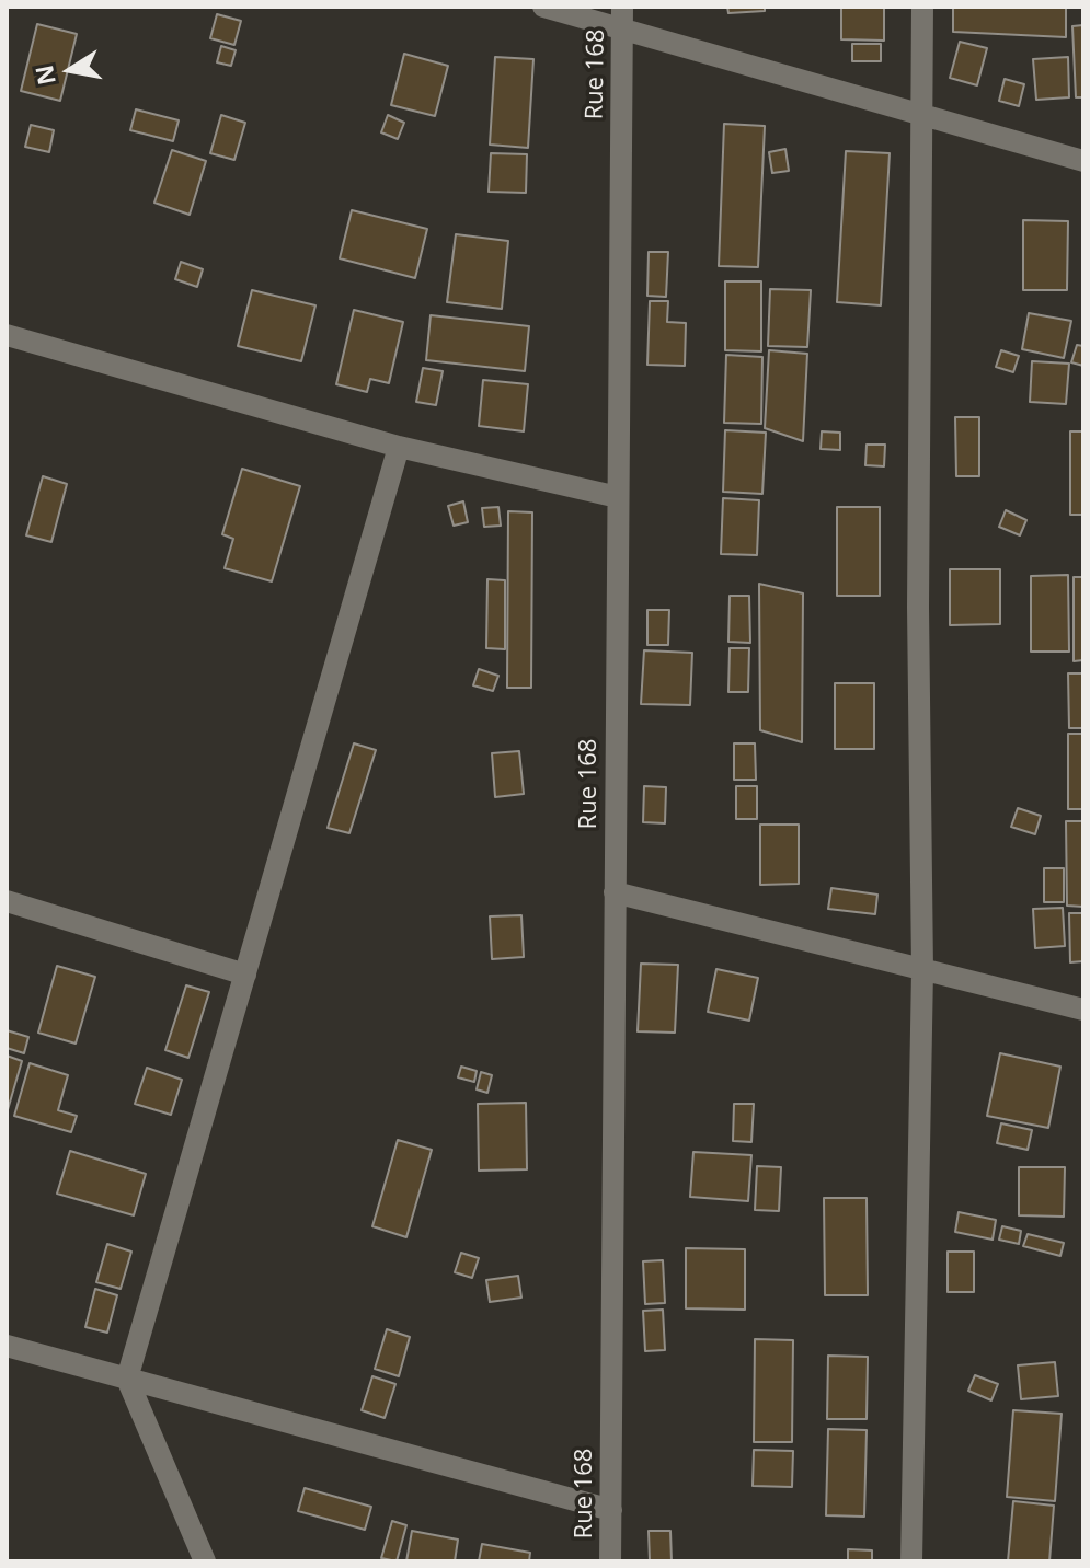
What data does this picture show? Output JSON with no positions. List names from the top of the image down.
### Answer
{
  "streets": {
    "street": ["Rue 168"]
  },
  "north": "left"
}
